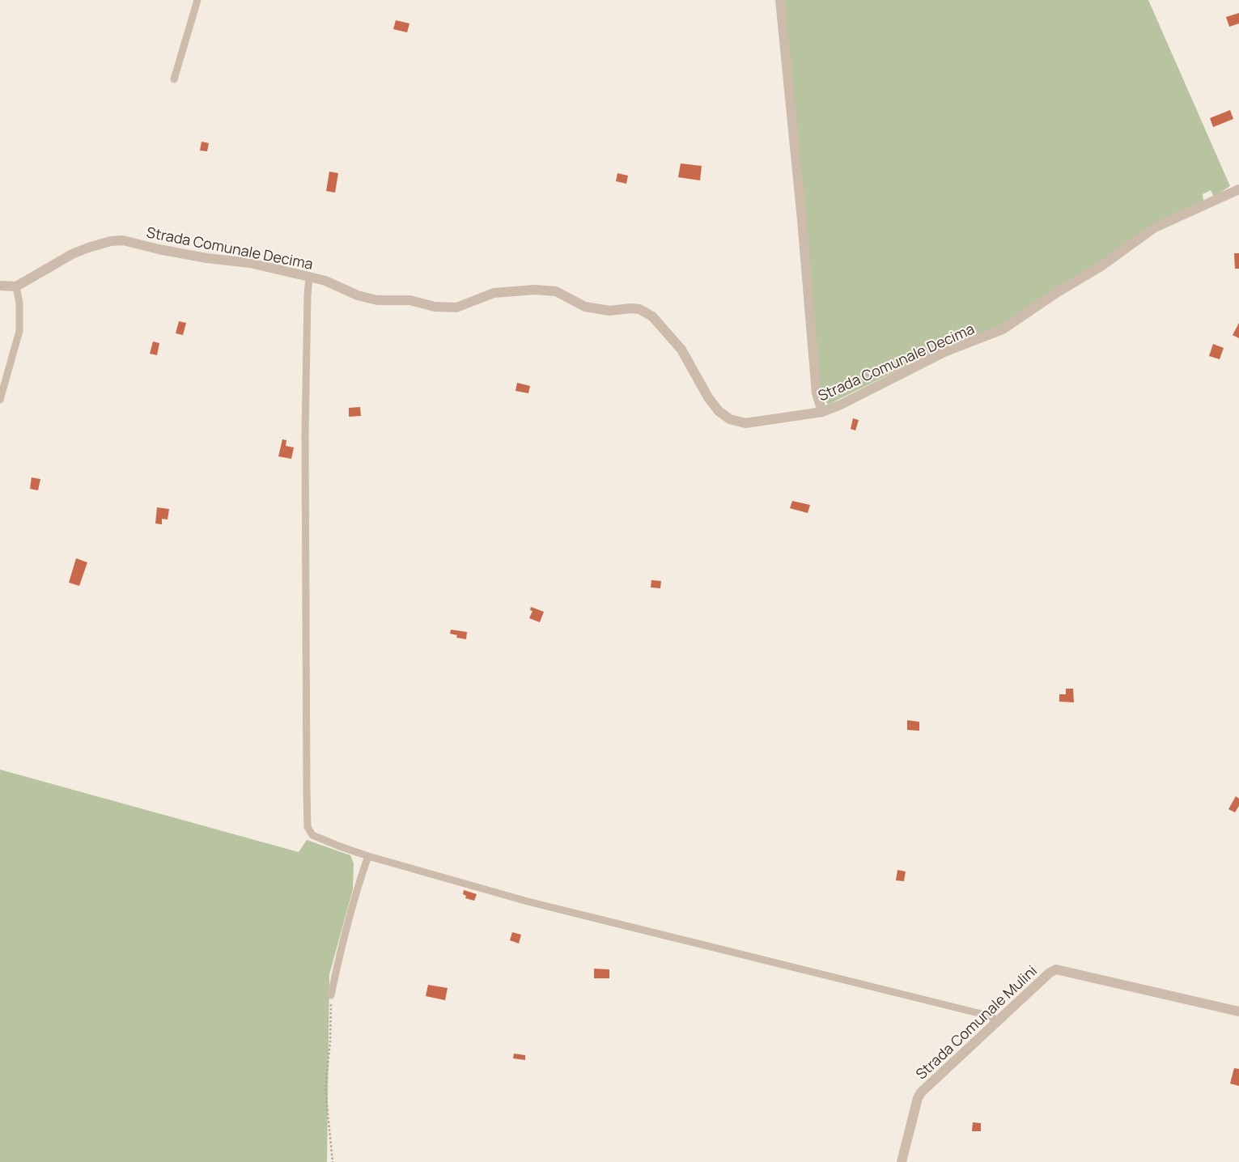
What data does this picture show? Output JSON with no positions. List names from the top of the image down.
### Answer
{
  "streets": {
    "street": ["Strada Comunale Decima", "Strada Comunale Mulini"]
  }
}
